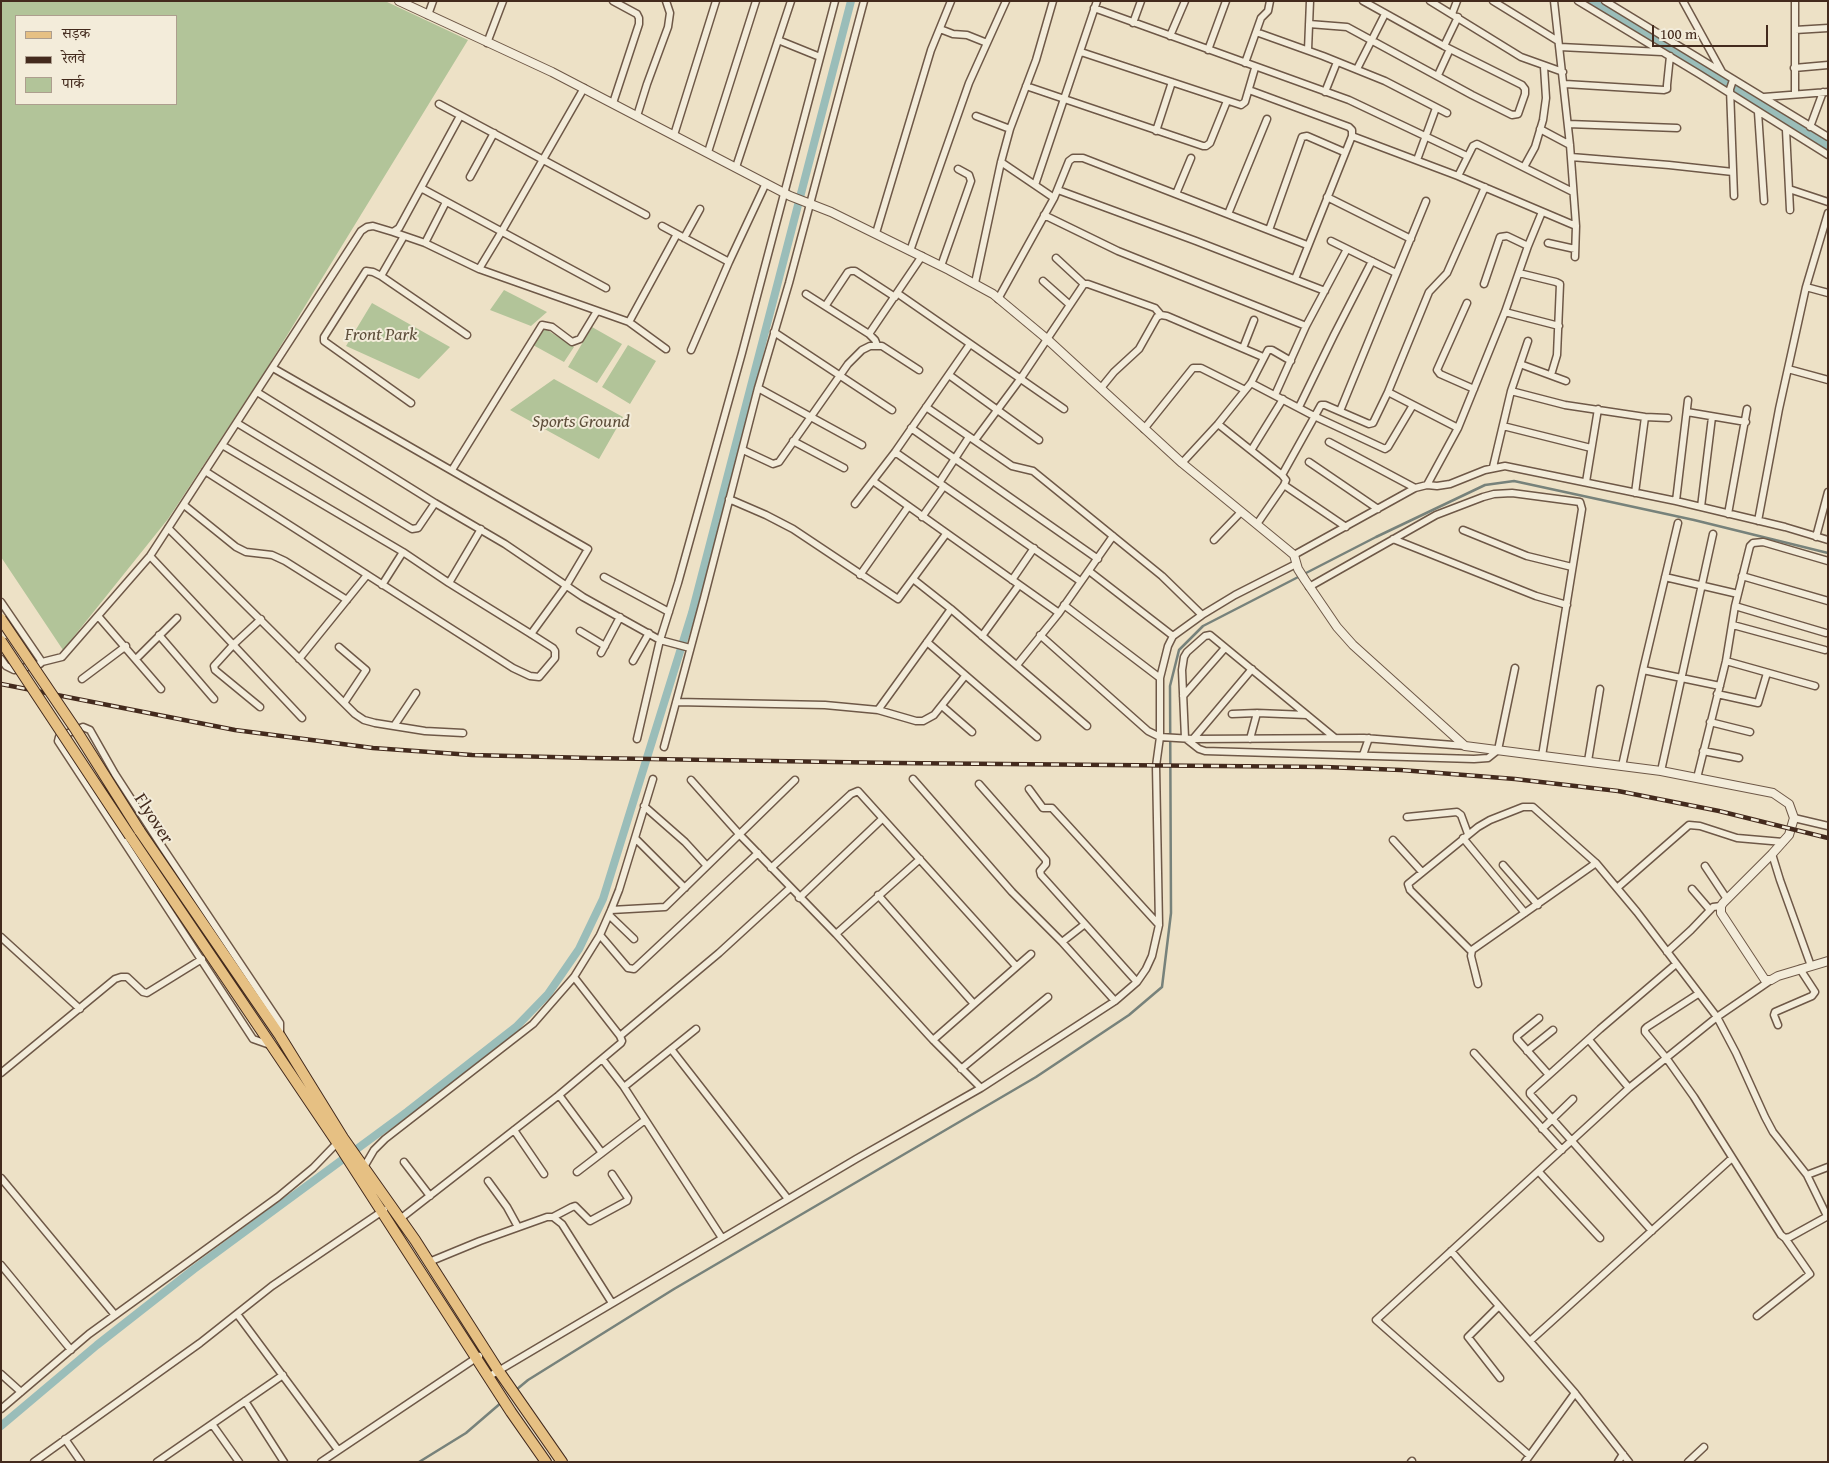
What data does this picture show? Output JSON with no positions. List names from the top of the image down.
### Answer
{
  "streets": {
    "main road": ["Flyover"]
  },
  "parks": ["Front Park", "Sports Ground"],
  "legend": ["सड़क", "रेलवे", "पार्क"],
  "scale_bar": "100 m"
}
